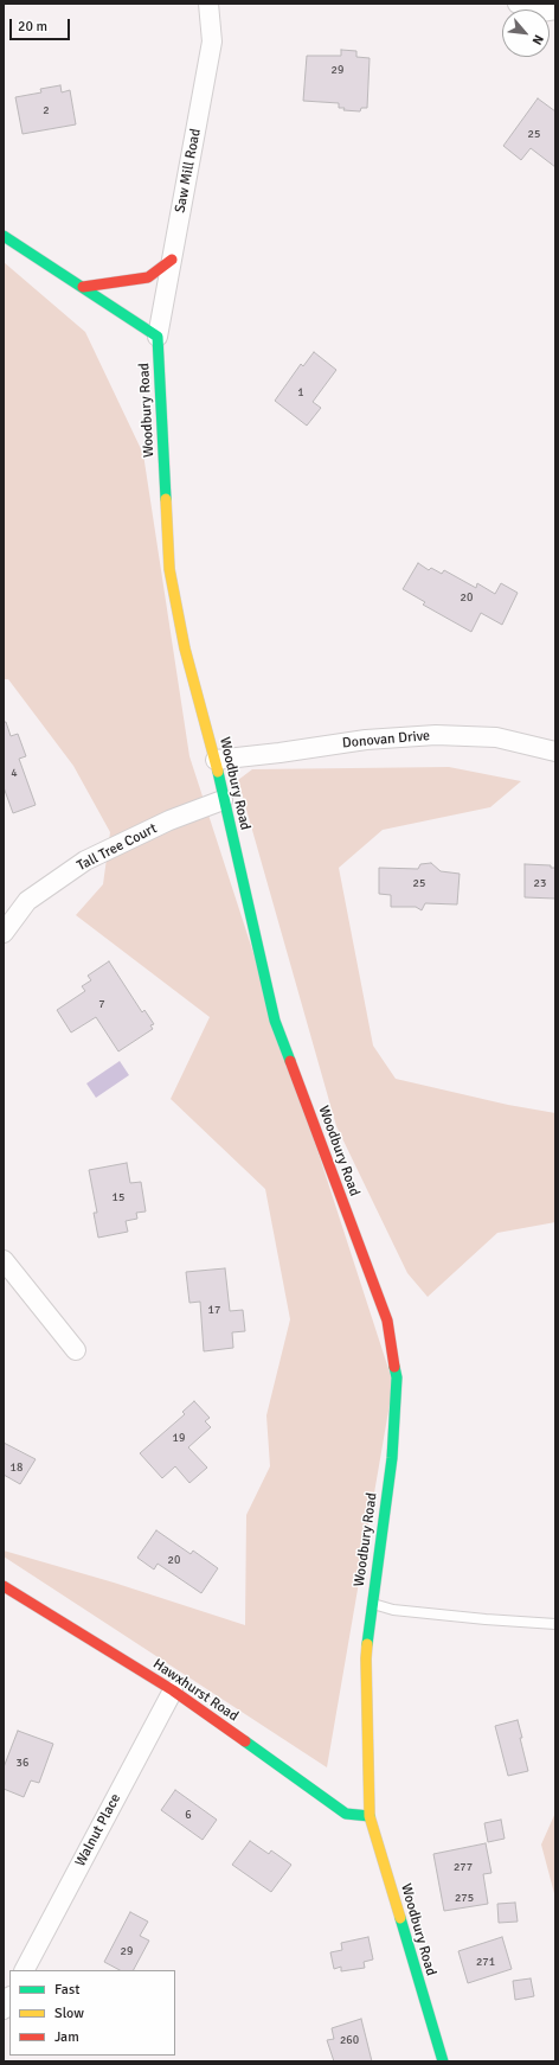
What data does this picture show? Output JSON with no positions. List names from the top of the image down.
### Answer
{
  "streets": {
    "main road": ["Woodbury Road", "Hawxhurst Road"],
    "street": [
      "Saw Mill Road",
      "Donovan Drive",
      "Tall Tree Court",
      "Walnut Place"
    ]
  },
  "crossings": [
    ["Saw Mill Road", "Woodbury Road"],
    ["Woodbury Road", "Donovan Drive"],
    ["Woodbury Road", "Tall Tree Court"],
    ["Woodbury Road", "Hawxhurst Road"],
    ["Hawxhurst Road", "Walnut Place"]
  ],
  "house_numbers": [
    "29",
    "2",
    "25",
    "1",
    "20",
    "4",
    "25",
    "23",
    "7",
    "15",
    "17",
    "19",
    "18",
    "20",
    "36",
    "6",
    "277",
    "275",
    "29",
    "271",
    "260"
  ],
  "legend": ["Fast", "Slow", "Jam"],
  "scale_bar": "20 m",
  "north": "bottom right"
}
